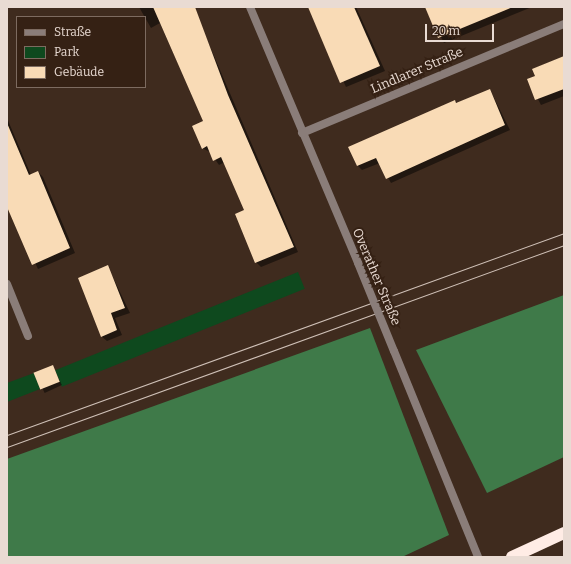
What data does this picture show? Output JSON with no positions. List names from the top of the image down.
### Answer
{
  "streets": {
    "street": ["Lindlarer Straße", "Overather Straße"]
  },
  "crossings": [
    ["Lindlarer Straße", "Overather Straße"]
  ],
  "legend": ["Straße", "Park", "Gebäude"],
  "scale_bar": "20 m"
}
